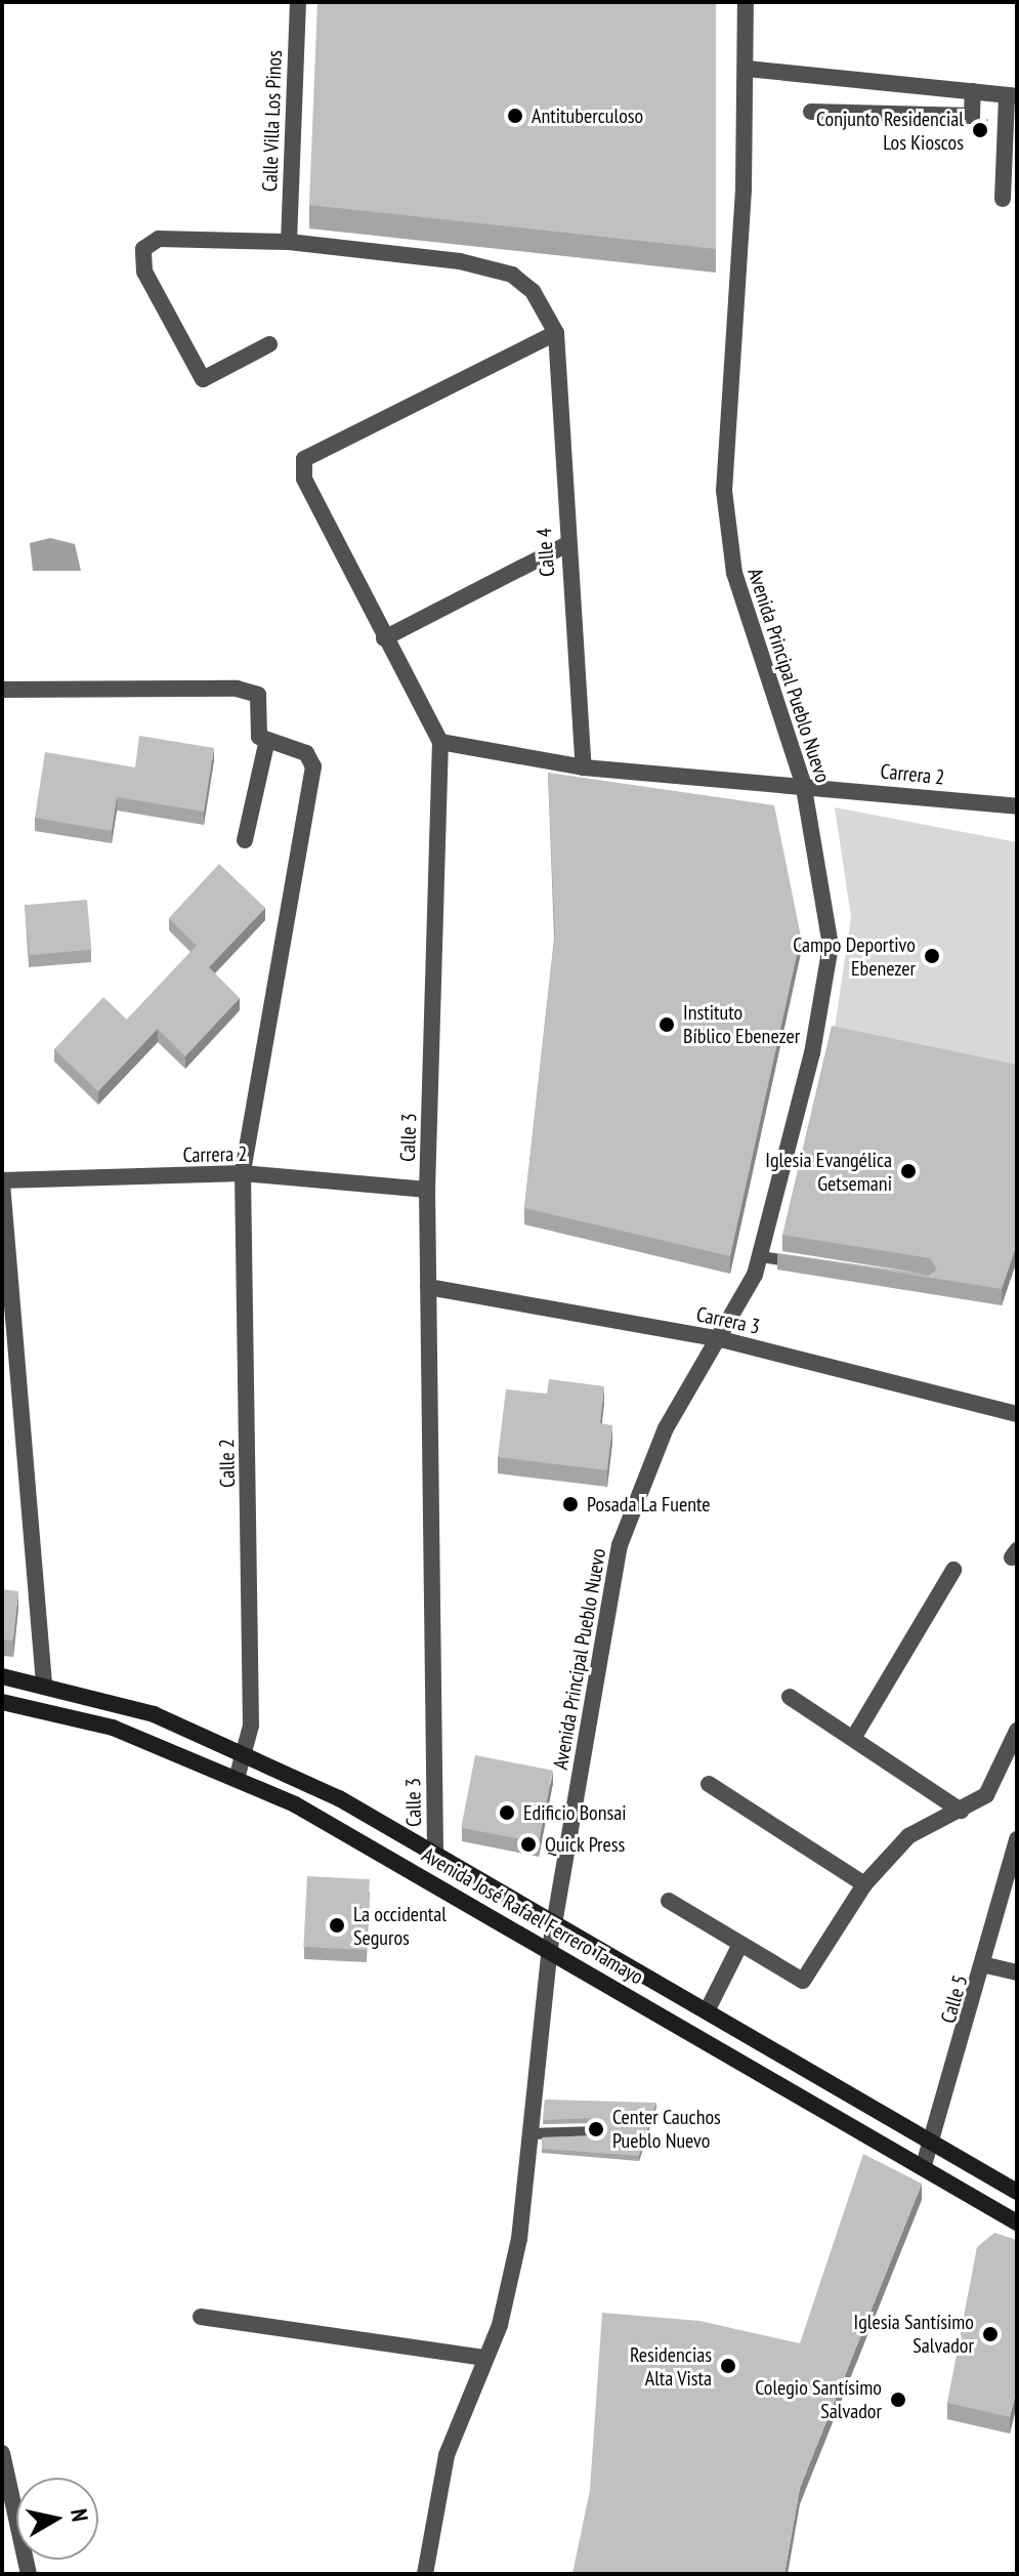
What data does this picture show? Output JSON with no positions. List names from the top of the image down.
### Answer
{
  "streets": {
    "street": [
      "Calle Villa Los Pinos",
      "Calle 4",
      "Avenida Principal Pueblo Nuevo",
      "Carrera 2",
      "Calle 3",
      "Carrera 3",
      "Calle 2",
      "Avenida José Rafael Ferrero Tamayo",
      "Calle 5"
    ]
  },
  "crossings": [
    ["Calle 4", "Carrera 2"],
    ["Avenida Principal Pueblo Nuevo", "Carrera 2"],
    ["Avenida Principal Pueblo Nuevo", "Carrera 3"],
    ["Avenida Principal Pueblo Nuevo", "Avenida José Rafael Ferrero Tamayo"],
    ["Carrera 2", "Calle 3"],
    ["Carrera 2", "Calle 2"],
    ["Calle 3", "Carrera 3"],
    ["Calle 3", "Avenida José Rafael Ferrero Tamayo"],
    ["Calle 2", "Avenida José Rafael Ferrero Tamayo"],
    ["Avenida José Rafael Ferrero Tamayo", "Calle 5"]
  ],
  "places": [
    "Antituberculoso",
    "Conjunto Residencial Los Kioscos",
    "Campo Deportivo Ebenezer",
    "Instituto Bíblico Ebenezer",
    "Iglesia Evangélica Getsemani",
    "Posada La Fuente",
    "Edificio Bonsai",
    "Quick Press",
    "La occidental Seguros",
    "Center Cauchos Pueblo Nuevo",
    "Iglesia Santísimo Salvador",
    "Residencias Alta Vista",
    "Colegio Santísimo Salvador"
  ],
  "north": "right"
}
